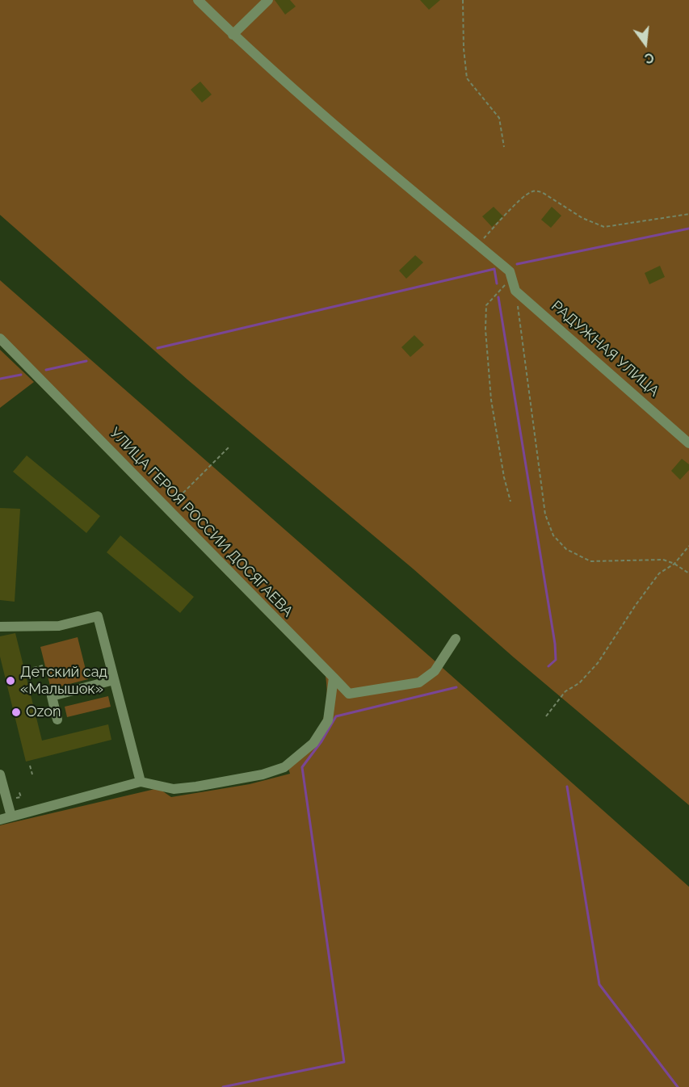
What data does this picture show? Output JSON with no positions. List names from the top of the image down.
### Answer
{
  "streets": {
    "street": ["РАДУЖНАЯ УЛИЦА", "УЛИЦА ГЕРОЯ РОССИИ ДОСЯГАЕВА"]
  },
  "places": ["Детский сад «Малышок»", "Ozon"],
  "north": "bottom"
}
